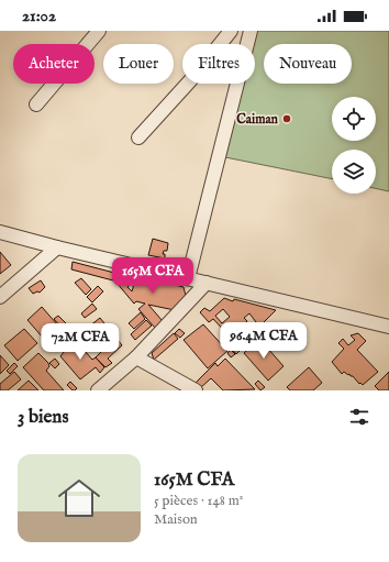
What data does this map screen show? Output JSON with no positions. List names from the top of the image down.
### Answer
{
  "places": ["Caiman"],
  "page": {
    "status": "21:02",
    "chip": [
      "Acheter",
      "Louer",
      "Filtres",
      "Nouveau"
    ],
    "price": ["165M CFA", "96.4M CFA", "72M CFA"],
    "heading": "3 biens",
    "list": [
      {
        "name": "165M CFA",
        "note": "5 pièces · 148 m² · Maison"
      }
    ]
  }
}
